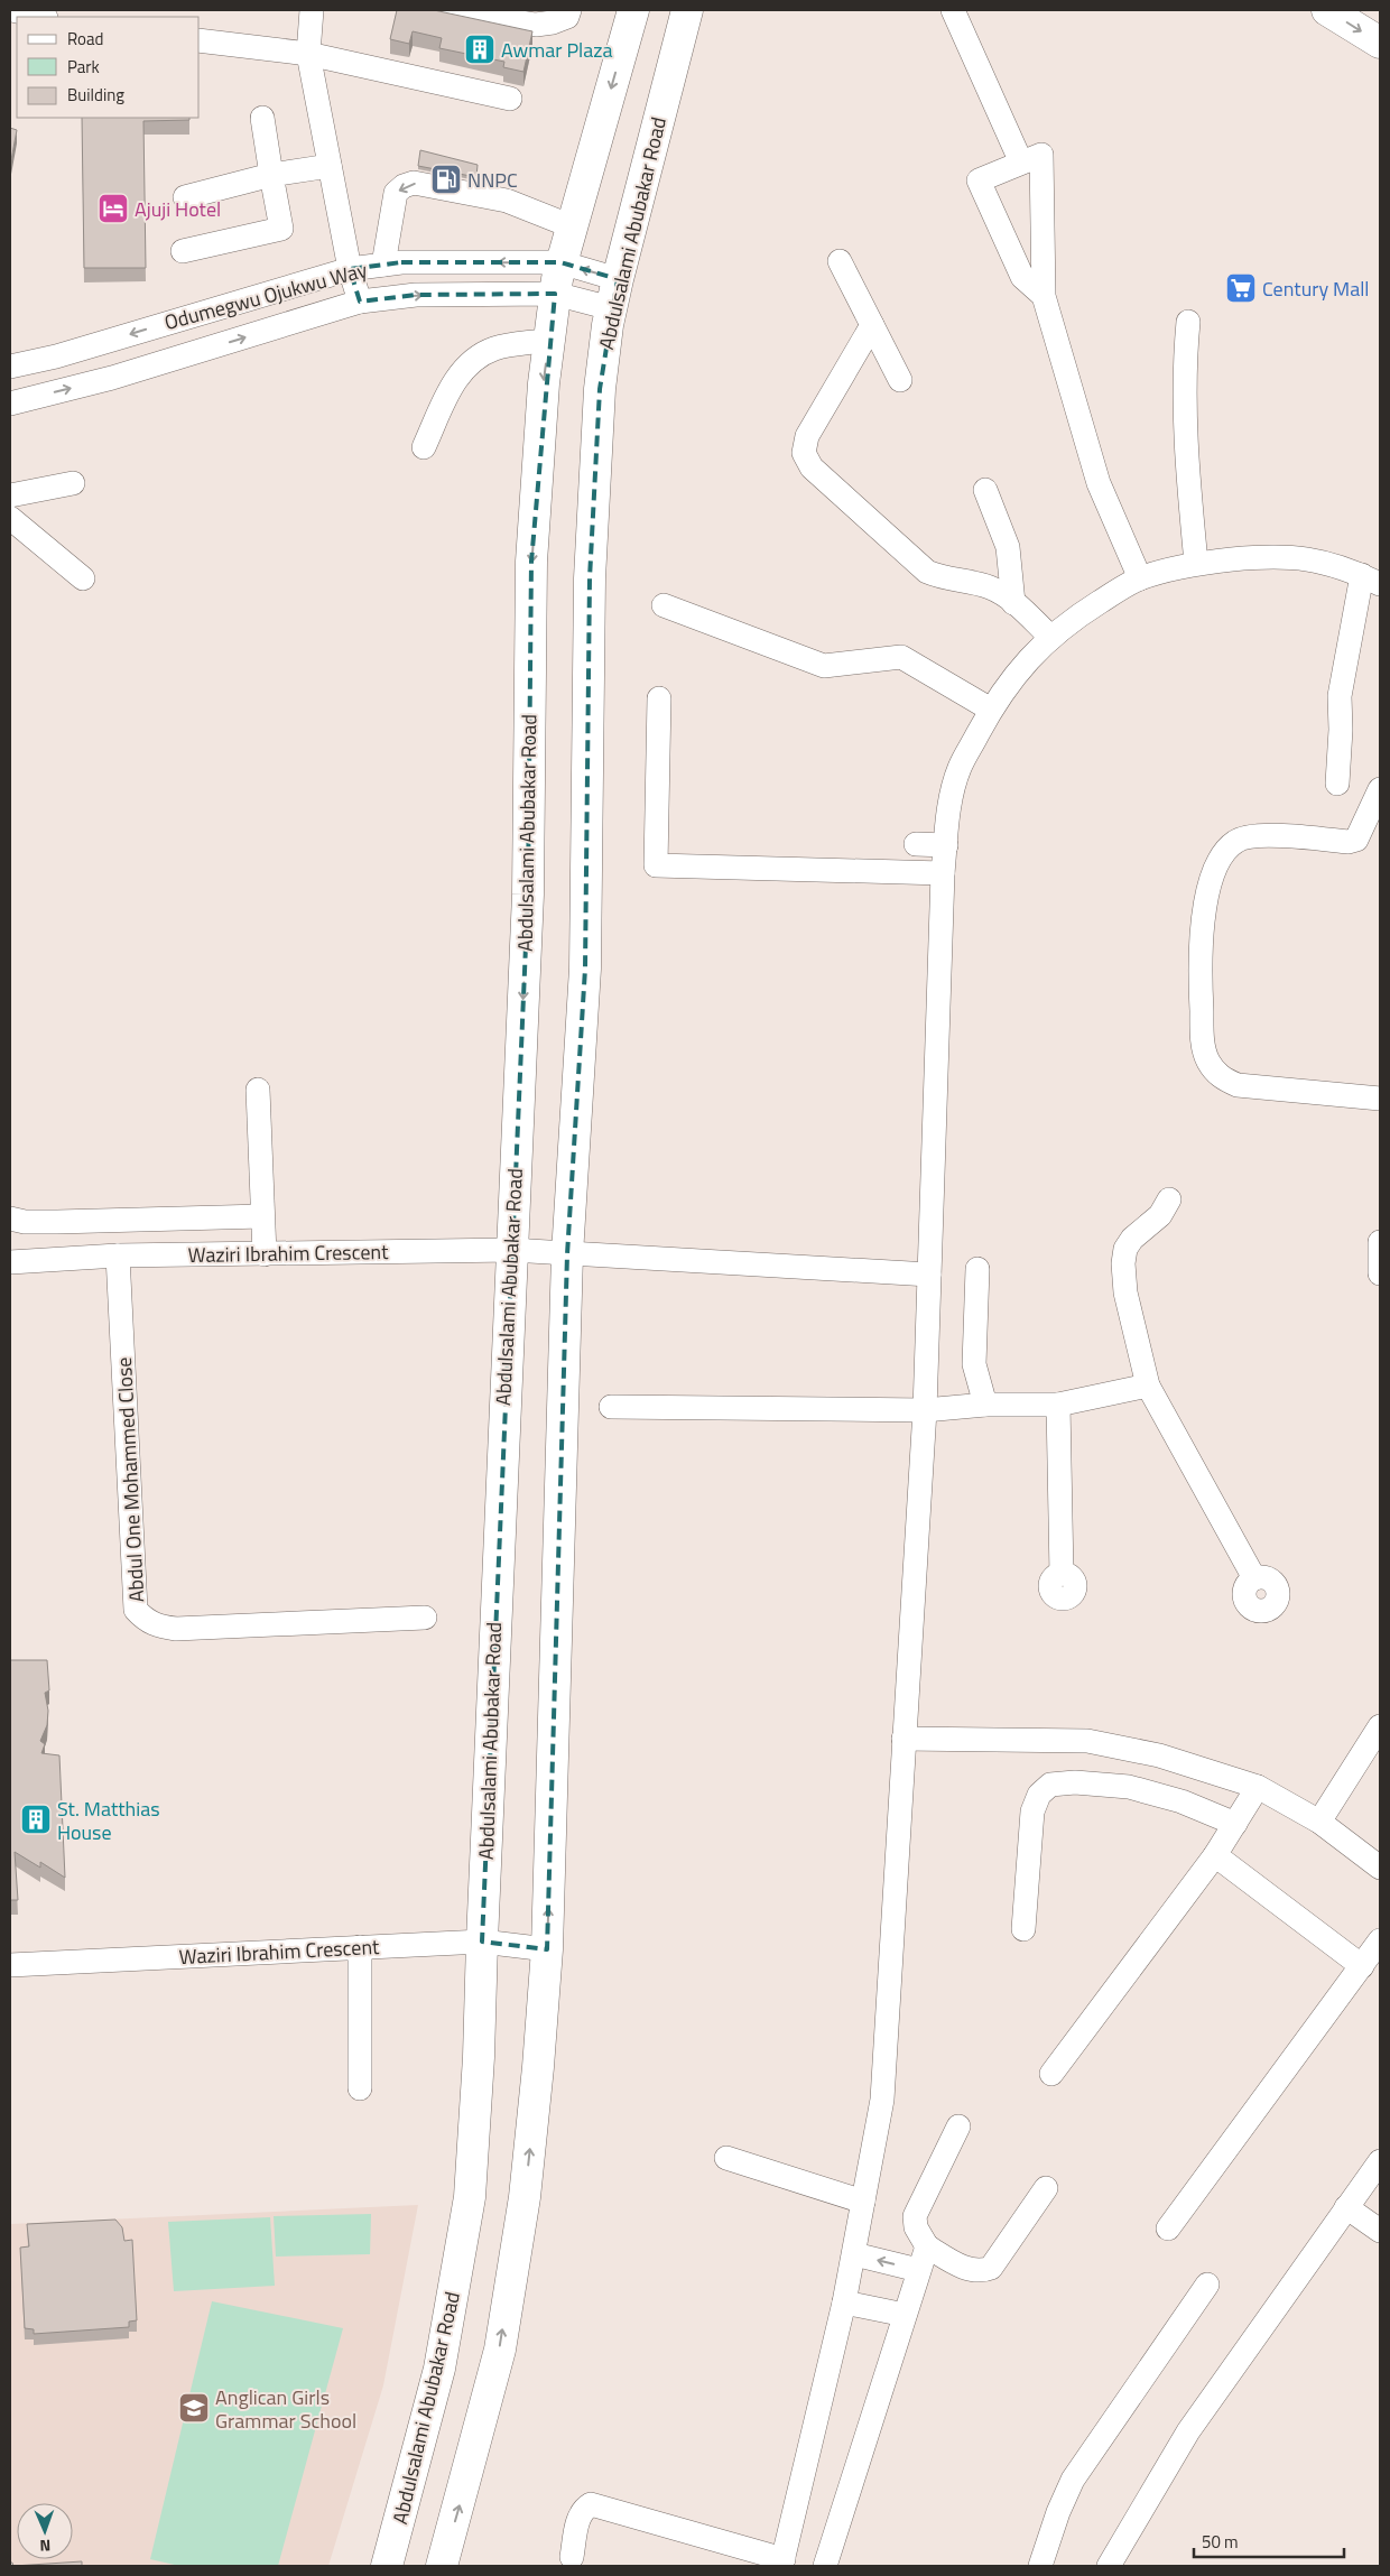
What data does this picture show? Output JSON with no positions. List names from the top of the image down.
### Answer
{
  "streets": {
    "main road": ["Abdulsalami Abubakar Road"],
    "street": ["Odumegwu Ojukwu Way", "Waziri Ibrahim Crescent", "Abdul One Mohammed Close"]
  },
  "crossings": [
    ["Abdulsalami Abubakar Road", "Odumegwu Ojukwu Way"],
    ["Abdulsalami Abubakar Road", "Waziri Ibrahim Crescent"],
    ["Waziri Ibrahim Crescent", "Abdul One Mohammed Close"]
  ],
  "places": {
    "building": ["Awmar Plaza", "St. Matthias House"],
    "fuel station": ["NNPC"],
    "hotel": ["Ajuji Hotel"],
    "supermarket": ["Century Mall"],
    "school or university": ["Anglican Girls Grammar School"]
  },
  "legend": ["Road", "Park", "Building"],
  "scale_bar": "50 m",
  "north": "bottom"
}
